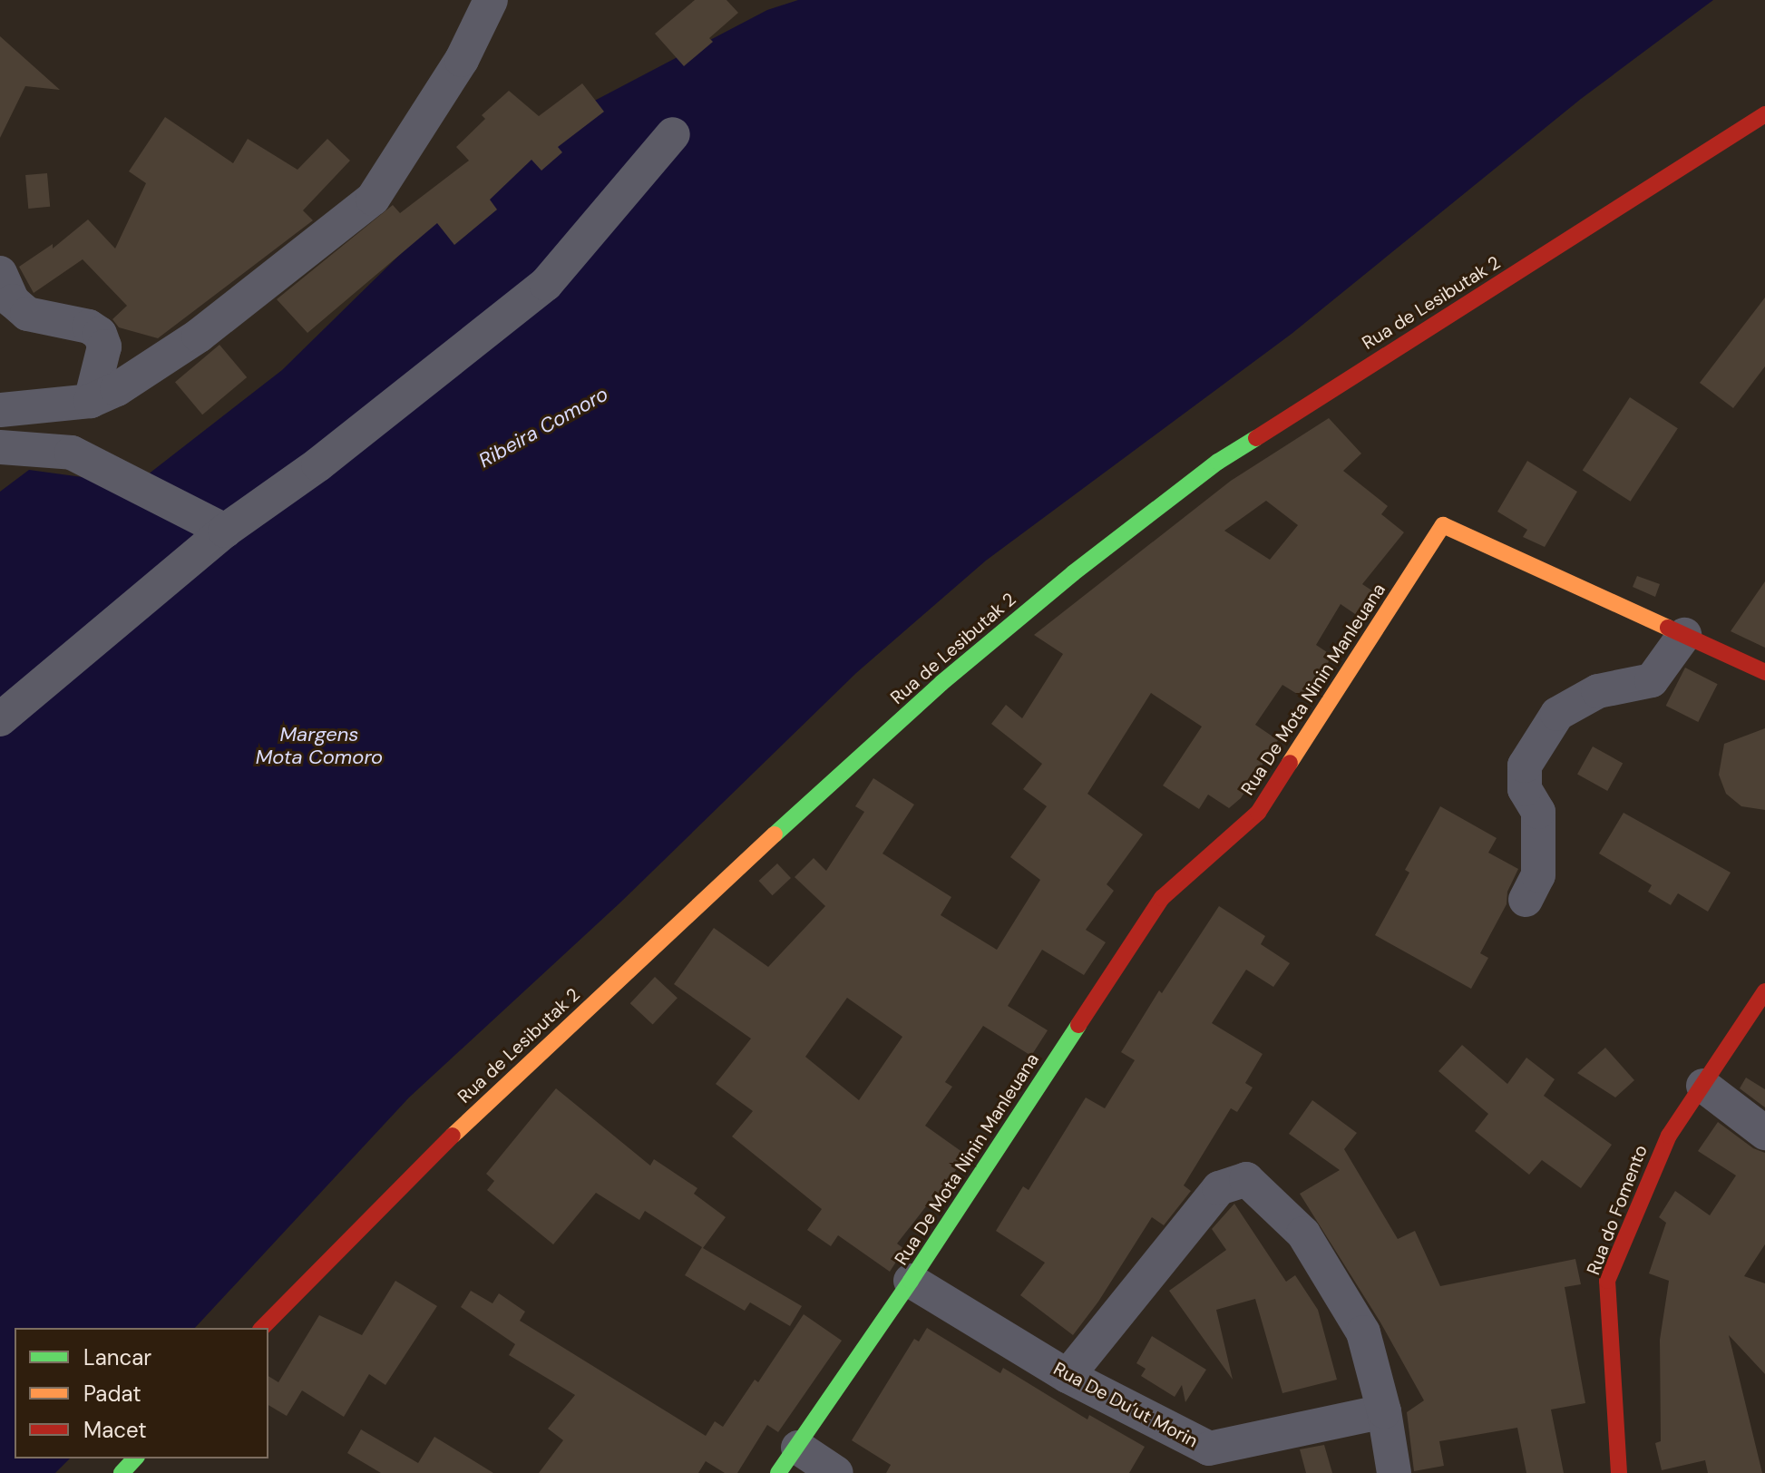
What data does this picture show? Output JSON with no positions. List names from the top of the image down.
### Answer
{
  "streets": {
    "street": [
      "Rua de Lesibutak 2",
      "Rua De Mota Ninin Manleuana",
      "Rua do Fomento",
      "Rua De Du’ut Morin"
    ]
  },
  "crossings": [
    ["Rua De Mota Ninin Manleuana", "Rua De Du’ut Morin"]
  ],
  "water": ["Ribeira Comoro", "Margens Mota Comoro"],
  "legend": ["Lancar", "Padat", "Macet"]
}
